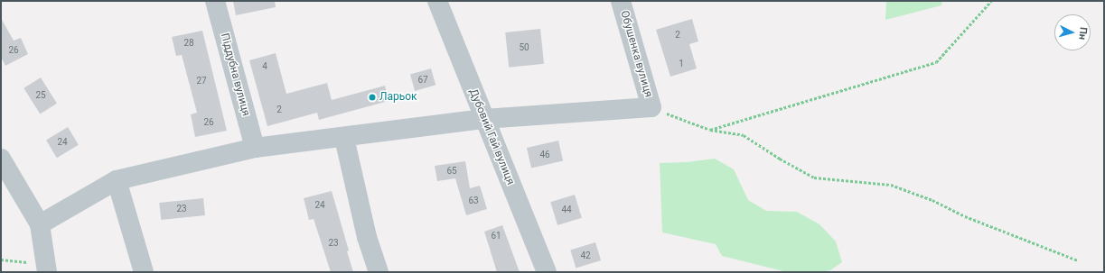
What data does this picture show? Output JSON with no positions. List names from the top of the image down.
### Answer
{
  "streets": {
    "street": ["Обушенка вулиця", "Піддубна вулиця", "Дубовий Гай вулиця"]
  },
  "places": ["Ларьок"],
  "house_numbers": [
    "2",
    "28",
    "50",
    "26",
    "1",
    "4",
    "67",
    "27",
    "25",
    "2",
    "26",
    "24",
    "46",
    "65",
    "63",
    "24",
    "23",
    "44",
    "61",
    "23",
    "42"
  ],
  "north": "right"
}
